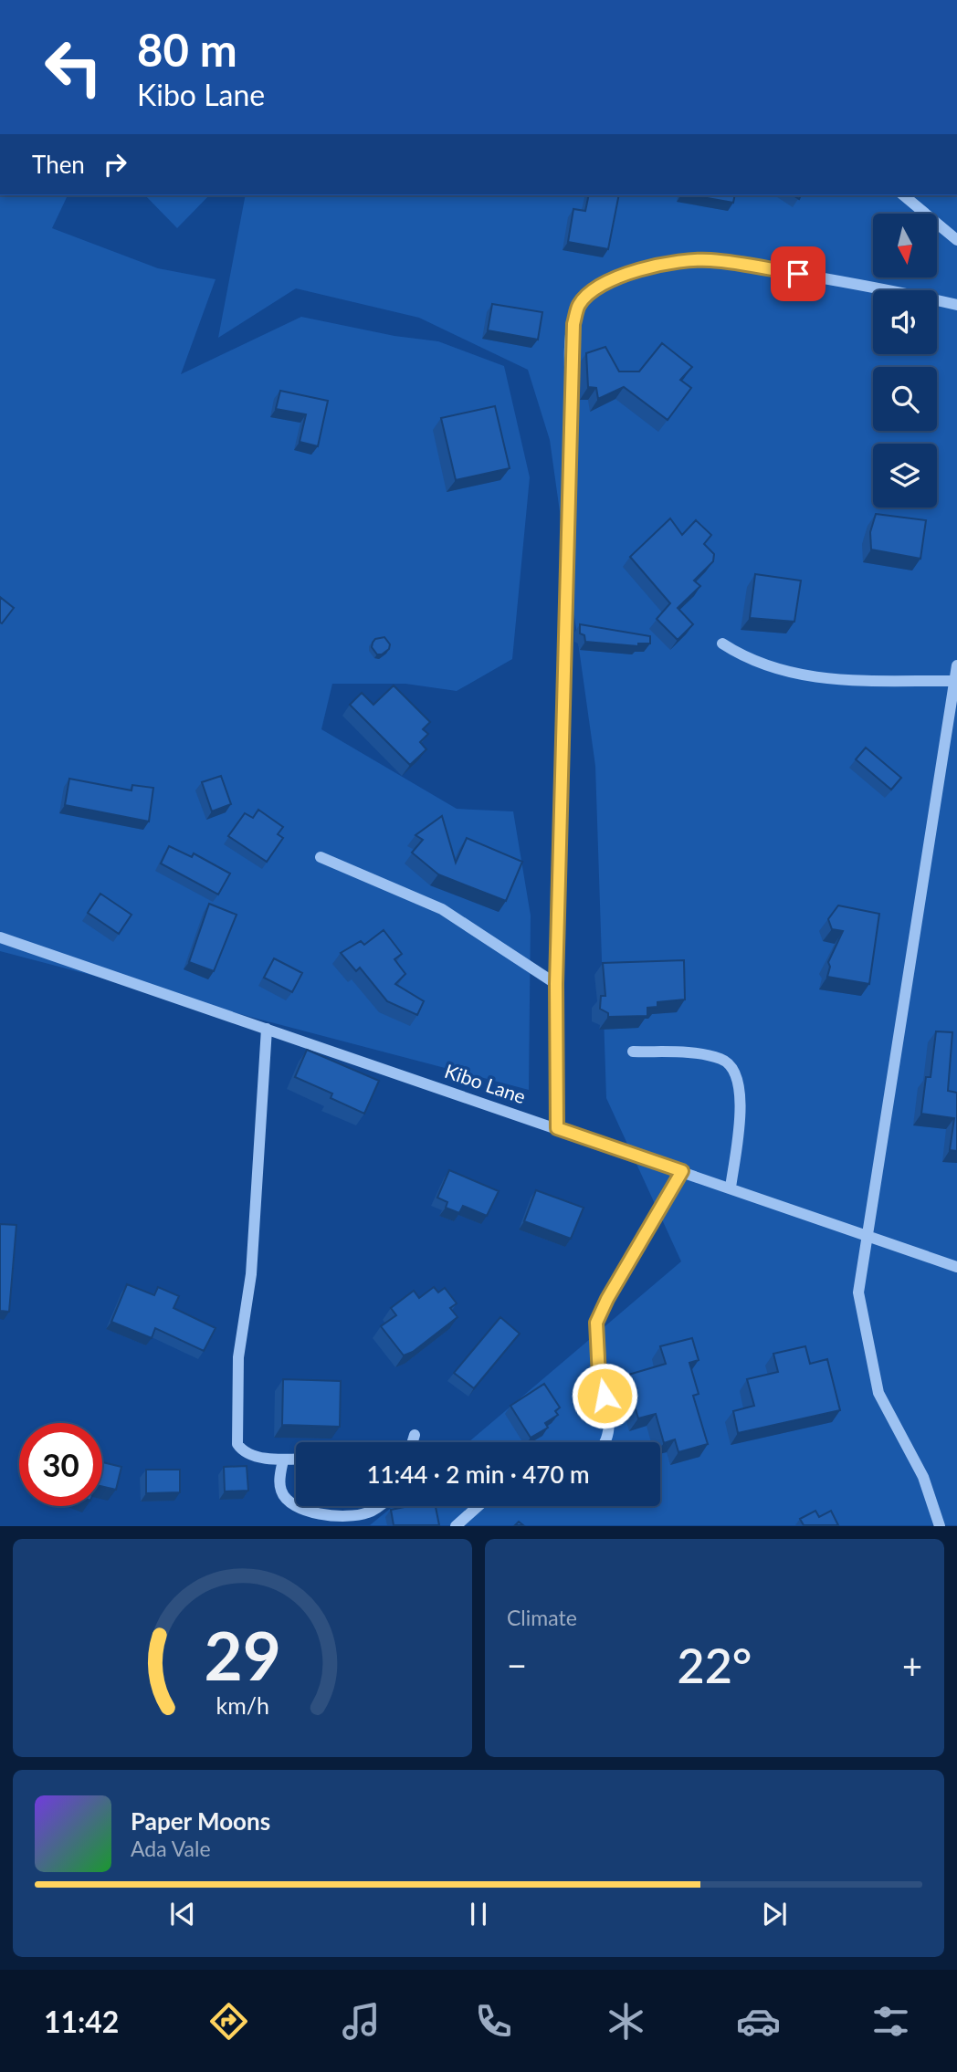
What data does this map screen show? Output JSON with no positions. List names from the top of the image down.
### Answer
{
  "streets": {
    "street": ["Kibo Lane"]
  },
  "north": "bottom",
  "page": {
    "turn": ["80 m", "Kibo Lane"],
    "then": "Then",
    "limit": "30",
    "trip": "11:44 · 2 min · 470 m",
    "tile": "Climate",
    "heat": ["−", "22°", "+"],
    "song": ["Paper Moons", "Ada Vale"],
    "tabs": "11:42",
    "gauge": ["29", "km/h"]
  }
}
